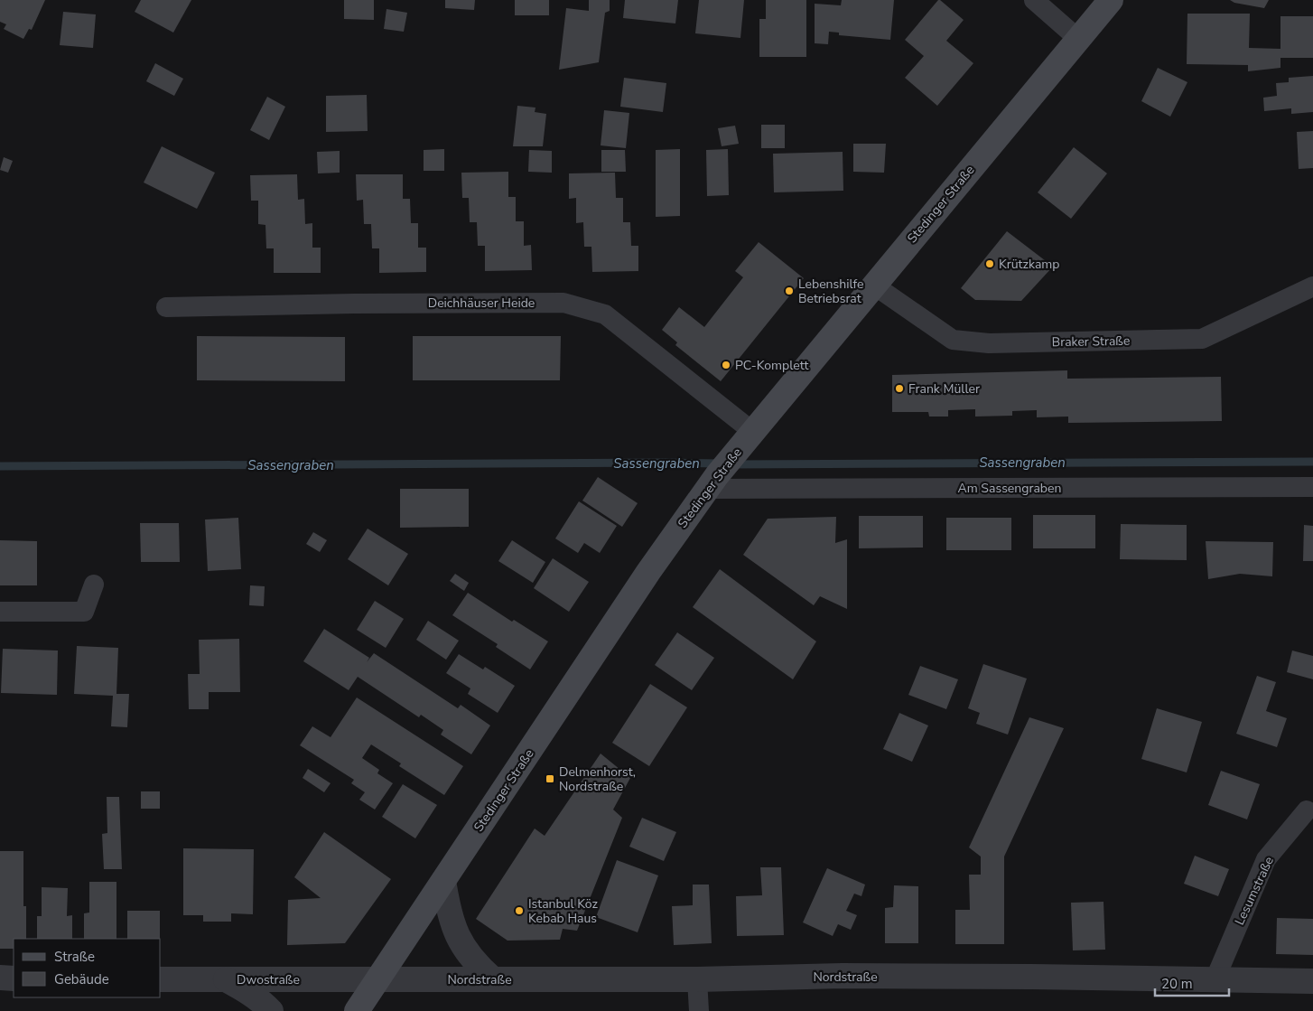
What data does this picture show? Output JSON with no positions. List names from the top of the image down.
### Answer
{
  "streets": {
    "main road": ["Stedinger Straße"],
    "street": [
      "Deichhäuser Heide",
      "Braker Straße",
      "Am Sassengraben",
      "Lesumstraße",
      "Nordstraße",
      "Dwostraße"
    ]
  },
  "crossings": [
    ["Stedinger Straße", "Deichhäuser Heide"],
    ["Stedinger Straße", "Braker Straße"],
    ["Stedinger Straße", "Am Sassengraben"],
    ["Stedinger Straße", "Nordstraße"],
    ["Stedinger Straße", "Dwostraße"],
    ["Lesumstraße", "Nordstraße"],
    ["Nordstraße", "Dwostraße"]
  ],
  "water": ["Sassengraben"],
  "places": {
    "other": [
      "Krützkamp",
      "Lebenshilfe Betriebsrat",
      "PC-Komplett",
      "Frank Müller",
      "Istanbul Köz Kebab Haus"
    ],
    "transit": ["Delmenhorst, Nordstraße"]
  },
  "legend": ["Straße", "Gebäude"],
  "scale_bar": "20 m"
}
